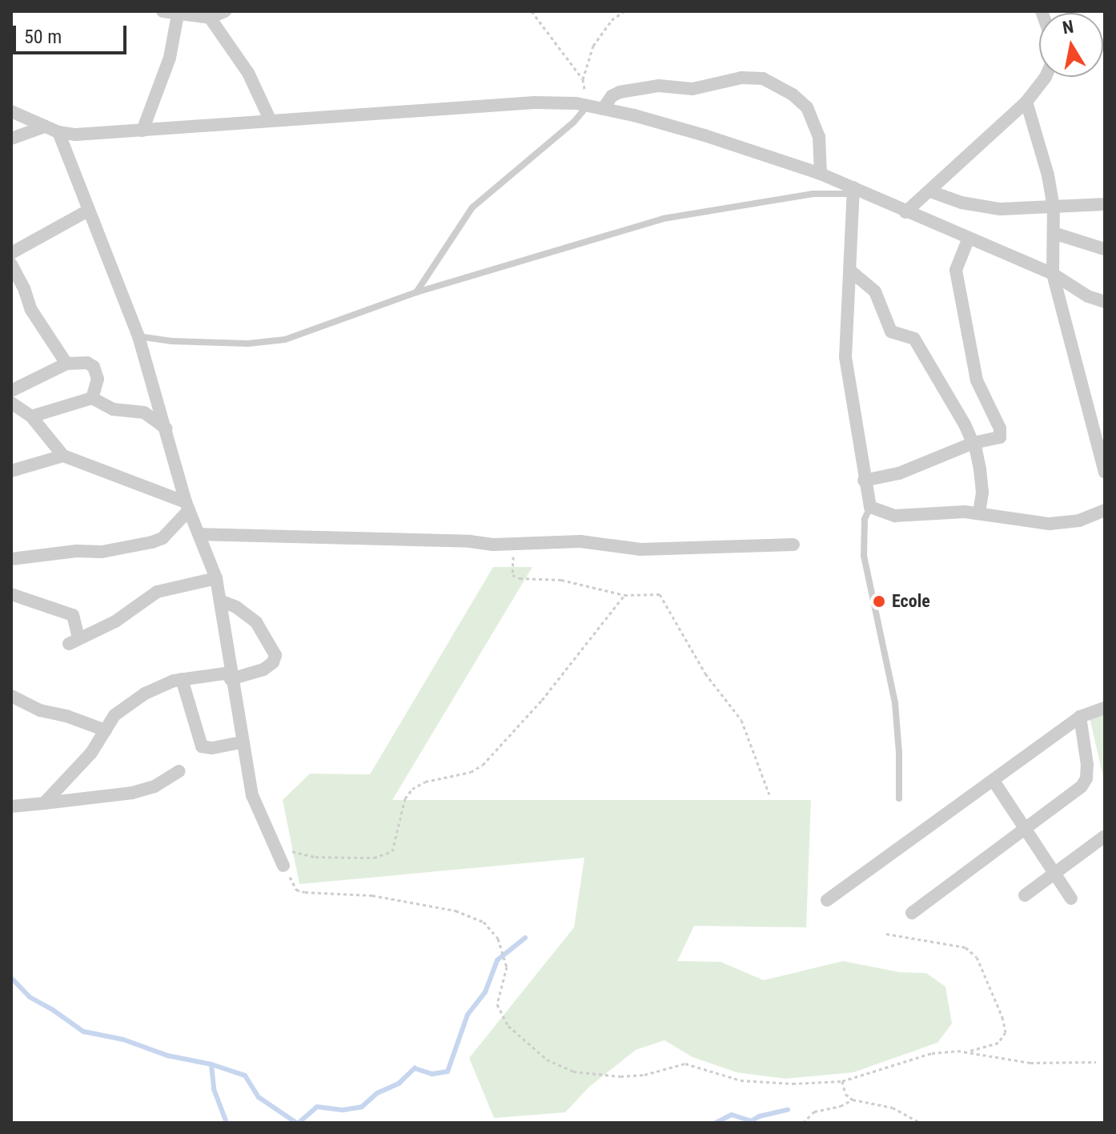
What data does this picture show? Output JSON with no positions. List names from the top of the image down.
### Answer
{
  "places": ["Ecole"],
  "scale_bar": "50 m",
  "north": "top"
}
